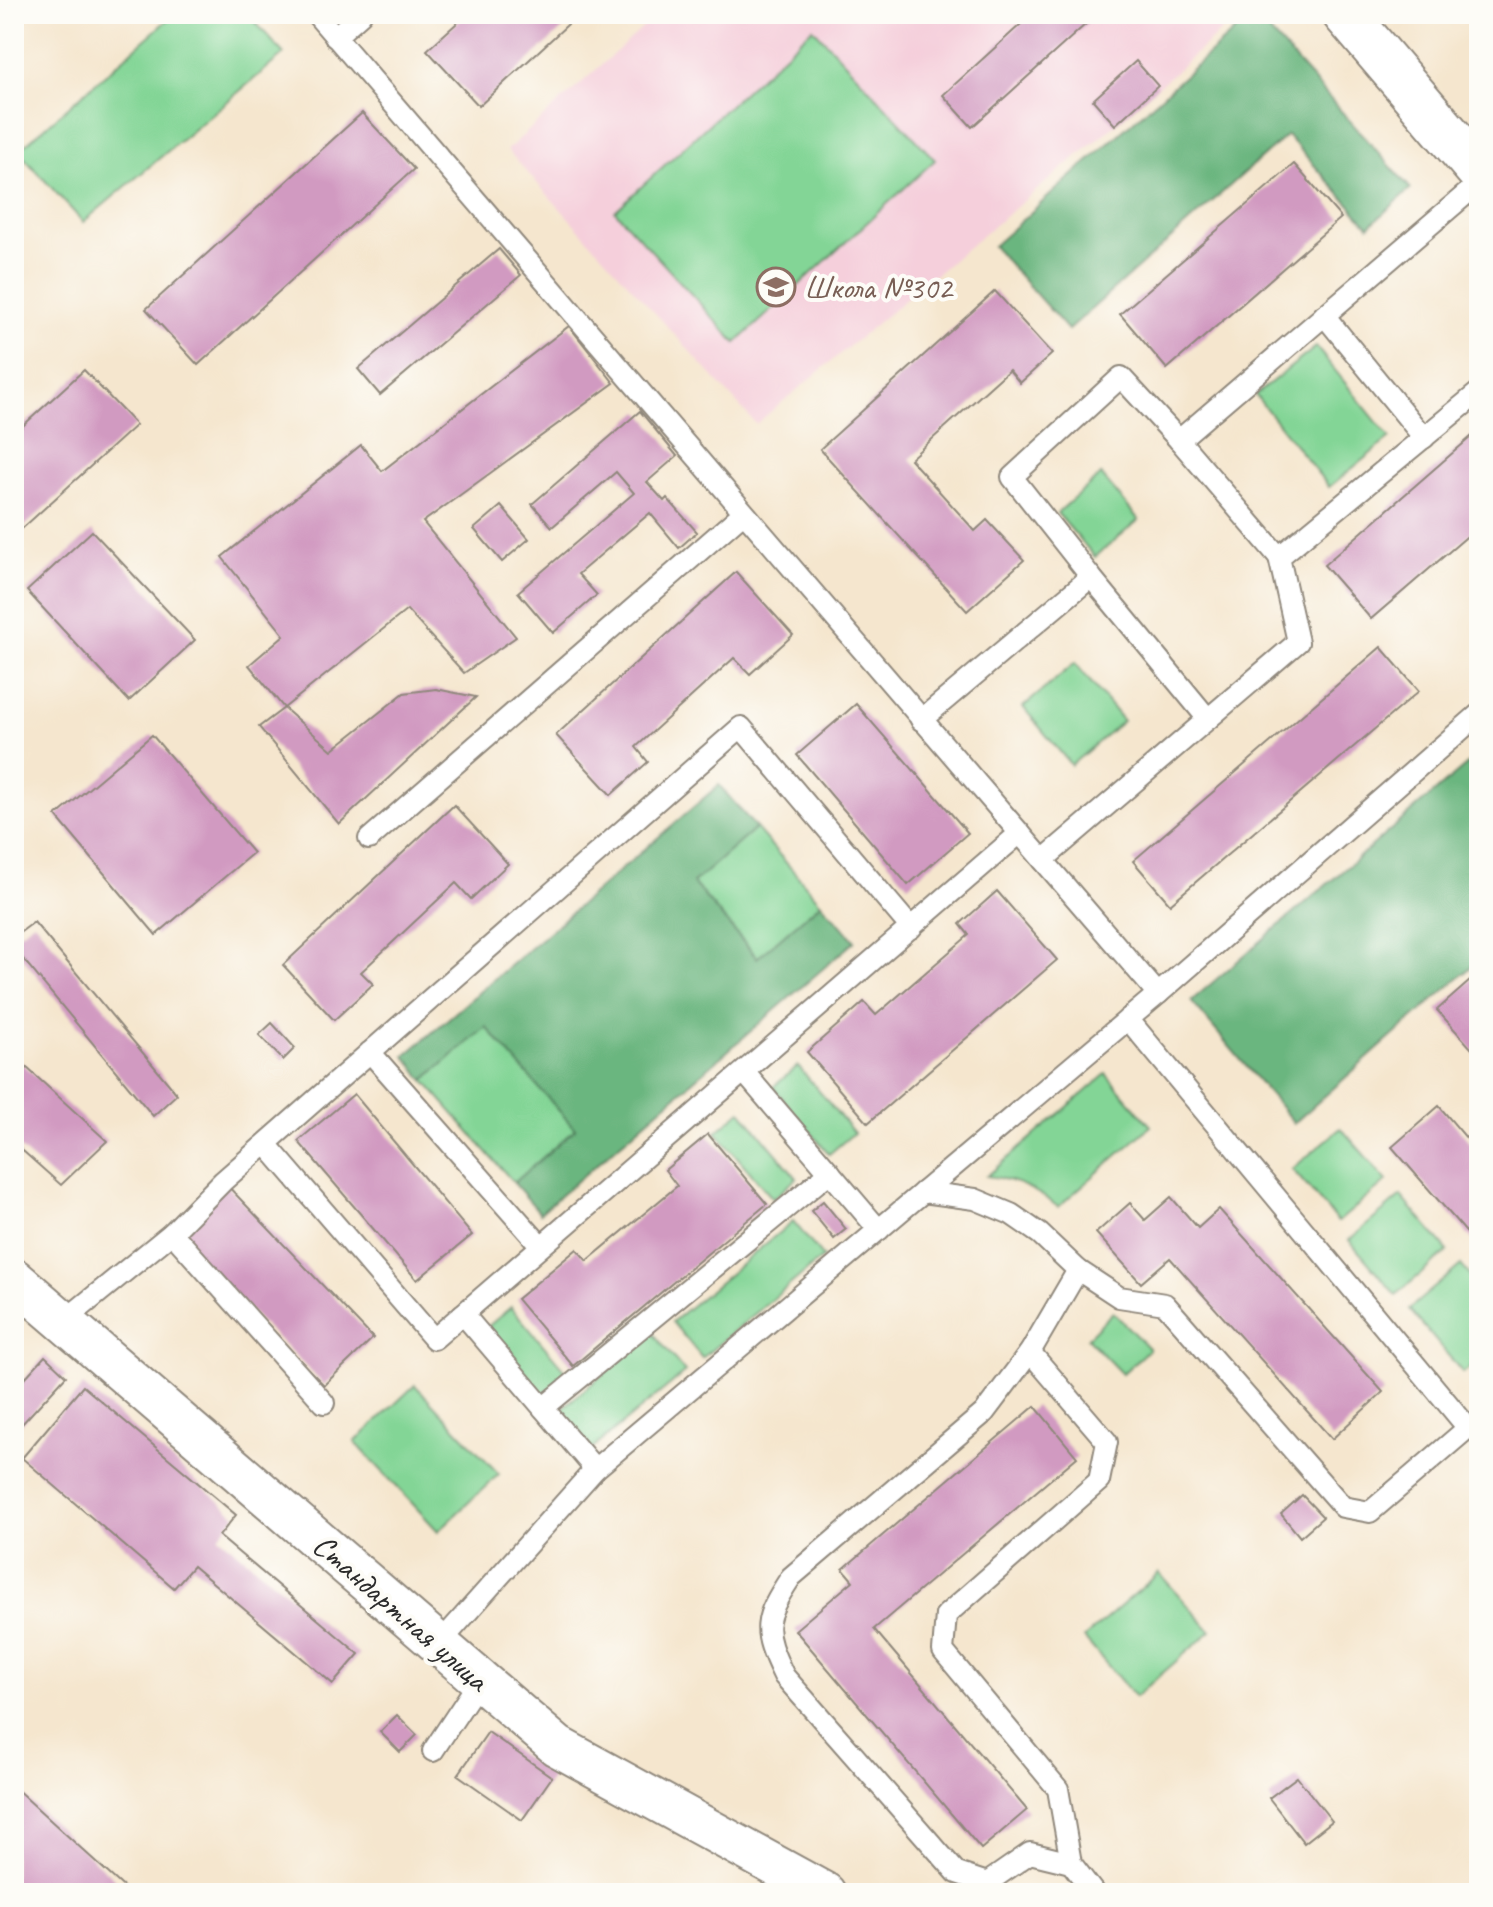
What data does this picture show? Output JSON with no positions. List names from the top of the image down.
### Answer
{
  "streets": {
    "street": ["Стандартная улица"]
  },
  "places": {
    "school or university": ["Школа №302"]
  }
}
